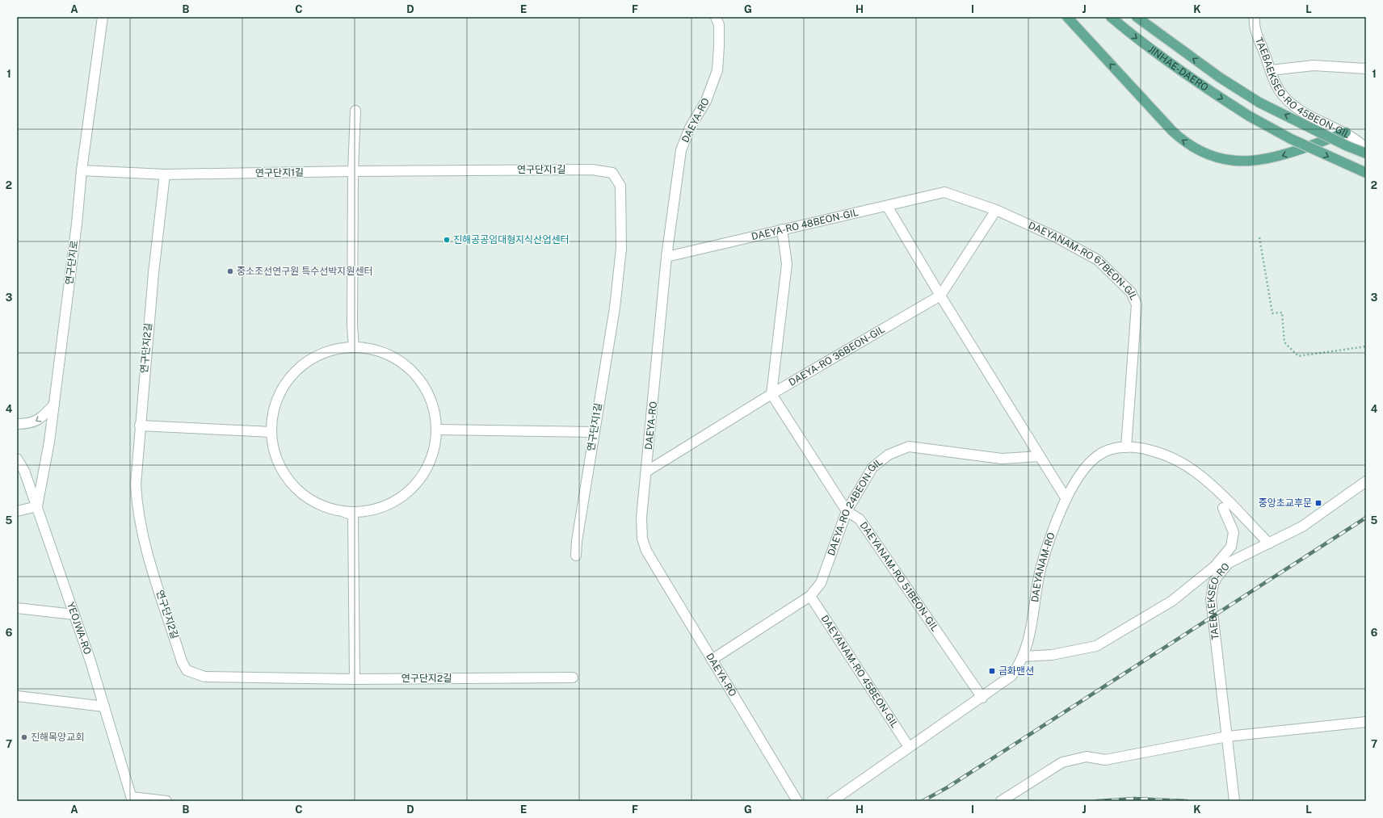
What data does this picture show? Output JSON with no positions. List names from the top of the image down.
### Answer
{
  "streets": {
    "main road": ["JINHAE-DAERO"],
    "street": [
      "TAEBAEKSEO-RO 45BEON-GIL",
      "DAEYA-RO",
      "연구단지1길",
      "DAEYA-RO 48BEON-GIL",
      "연구단지로",
      "DAEYANAM-RO 67BEON-GIL",
      "연구단지2길",
      "DAEYA-RO 36BEON-GIL",
      "DAEYA-RO 24BEON-GIL",
      "DAEYANAM-RO",
      "DAEYANAM-RO 51BEON-GIL",
      "TAEBAEKSEO-RO",
      "YEOJWA-RO",
      "DAEYANAM-RO 45BEON-GIL"
    ]
  },
  "crossings": [
    ["DAEYA-RO", "DAEYA-RO 48BEON-GIL"],
    ["DAEYA-RO", "DAEYA-RO 36BEON-GIL"],
    ["DAEYA-RO", "DAEYA-RO 24BEON-GIL"],
    ["연구단지1길", "연구단지로"],
    ["연구단지1길", "연구단지2길"],
    ["DAEYA-RO 48BEON-GIL", "DAEYANAM-RO 67BEON-GIL"],
    ["연구단지로", "YEOJWA-RO"],
    ["DAEYANAM-RO 67BEON-GIL", "DAEYA-RO 36BEON-GIL"],
    ["DAEYANAM-RO 67BEON-GIL", "DAEYANAM-RO"],
    ["DAEYA-RO 36BEON-GIL", "DAEYANAM-RO 51BEON-GIL"],
    ["DAEYA-RO 24BEON-GIL", "DAEYANAM-RO 51BEON-GIL"],
    ["DAEYA-RO 24BEON-GIL", "DAEYANAM-RO 45BEON-GIL"],
    ["DAEYANAM-RO", "DAEYANAM-RO 51BEON-GIL"],
    ["DAEYANAM-RO", "TAEBAEKSEO-RO"],
    ["DAEYANAM-RO", "DAEYANAM-RO 45BEON-GIL"]
  ],
  "places": {
    "other": ["진해공공임대형지식산업센터", "중소조선연구원 특수선박지원센터", "진해목양교회"],
    "transit": ["중앙초교후문", "금화맨션"]
  },
  "grid": {
    "columns": [
      "A",
      "B",
      "C",
      "D",
      "E",
      "F",
      "G",
      "H",
      "I",
      "J",
      "K",
      "L"
    ],
    "rows": [
      "1",
      "2",
      "3",
      "4",
      "5",
      "6",
      "7"
    ]
  }
}
